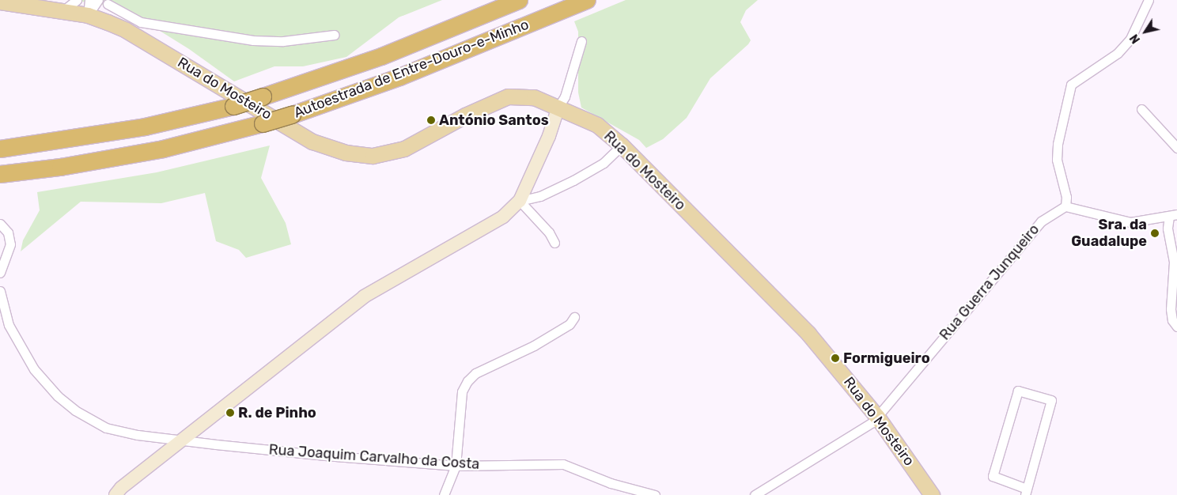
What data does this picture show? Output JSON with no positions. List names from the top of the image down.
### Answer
{
  "streets": {
    "highway": ["Autoestrada de Entre-Douro-e-Minho"],
    "main road": ["Rua do Mosteiro"],
    "street": ["Rua Guerra Junqueiro", "Rua Joaquim Carvalho da Costa"]
  },
  "crossings": [
    ["Rua do Mosteiro", "Rua Guerra Junqueiro"]
  ],
  "places": [
    "António Santos",
    "Sra. da Guadalupe",
    "Formigueiro",
    "R. de Pinho"
  ],
  "north": "bottom left"
}
